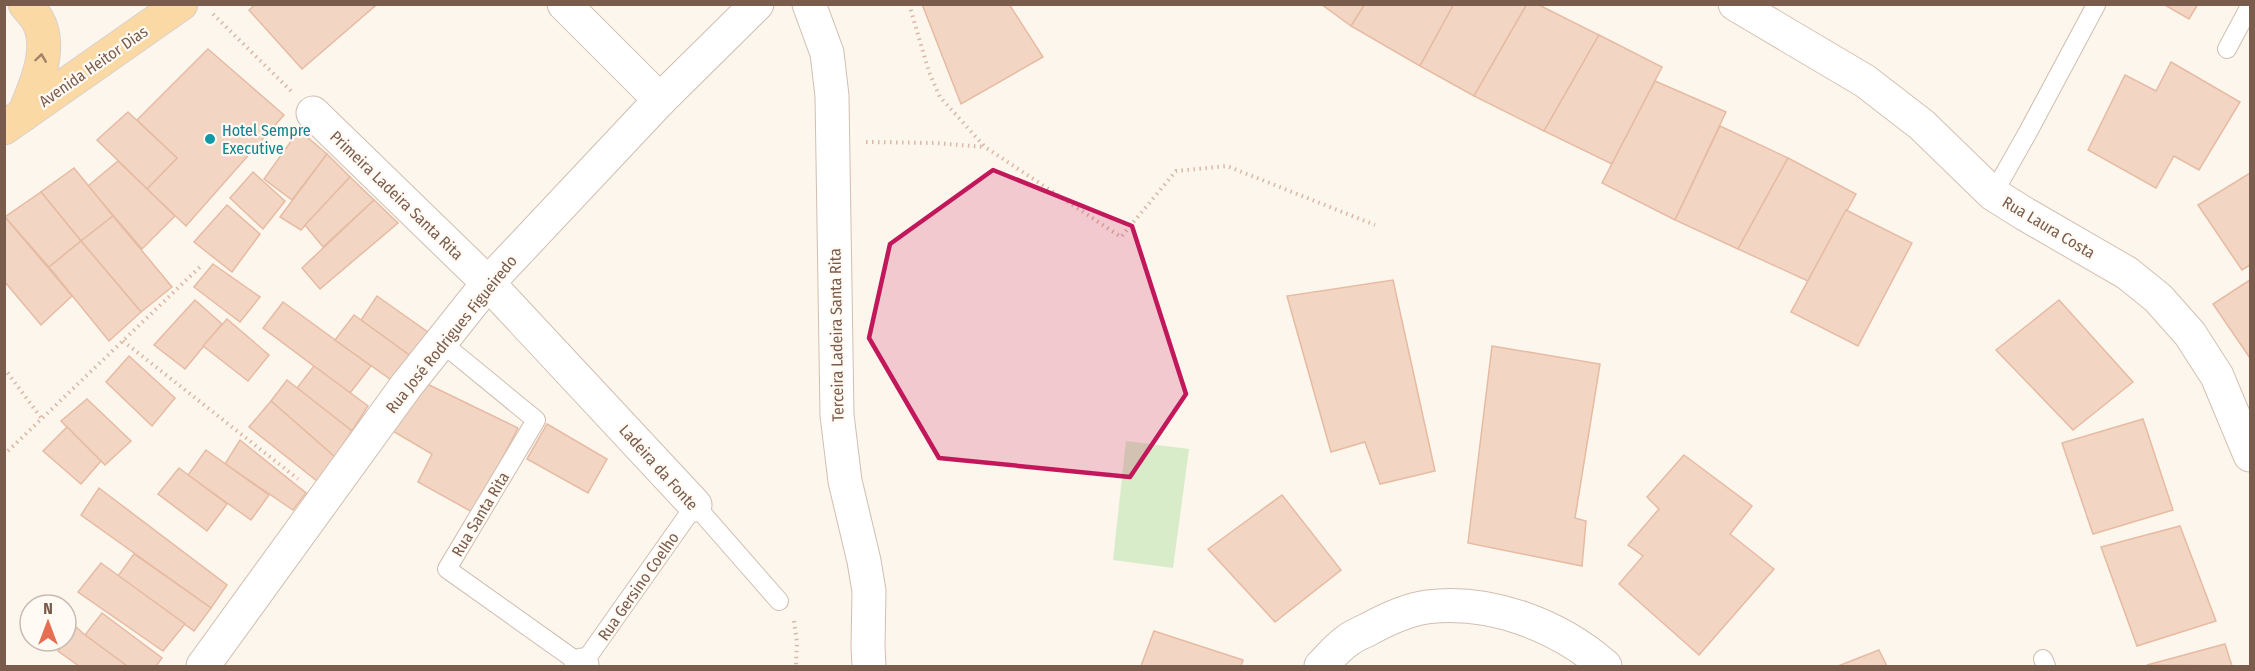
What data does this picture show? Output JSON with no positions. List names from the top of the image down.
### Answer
{
  "streets": {
    "main road": ["Avenida Heitor Dias"],
    "street": [
      "Primeira Ladeira Santa Rita",
      "Rua Laura Costa",
      "Rua José Rodrigues Figueiredo",
      "Terceira Ladeira Santa Rita",
      "Ladeira da Fonte"
    ],
    "lane": ["Rua Santa Rita", "Rua Gersino Coelho"]
  },
  "crossings": [
    ["Primeira Ladeira Santa Rita", "Rua José Rodrigues Figueiredo"],
    ["Primeira Ladeira Santa Rita", "Ladeira da Fonte"],
    ["Rua José Rodrigues Figueiredo", "Ladeira da Fonte"],
    ["Rua José Rodrigues Figueiredo", "Rua Santa Rita"],
    ["Ladeira da Fonte", "Rua Gersino Coelho"],
    ["Rua Santa Rita", "Rua Gersino Coelho"]
  ],
  "places": ["Hotel Sempre Executive"],
  "north": "top"
}
